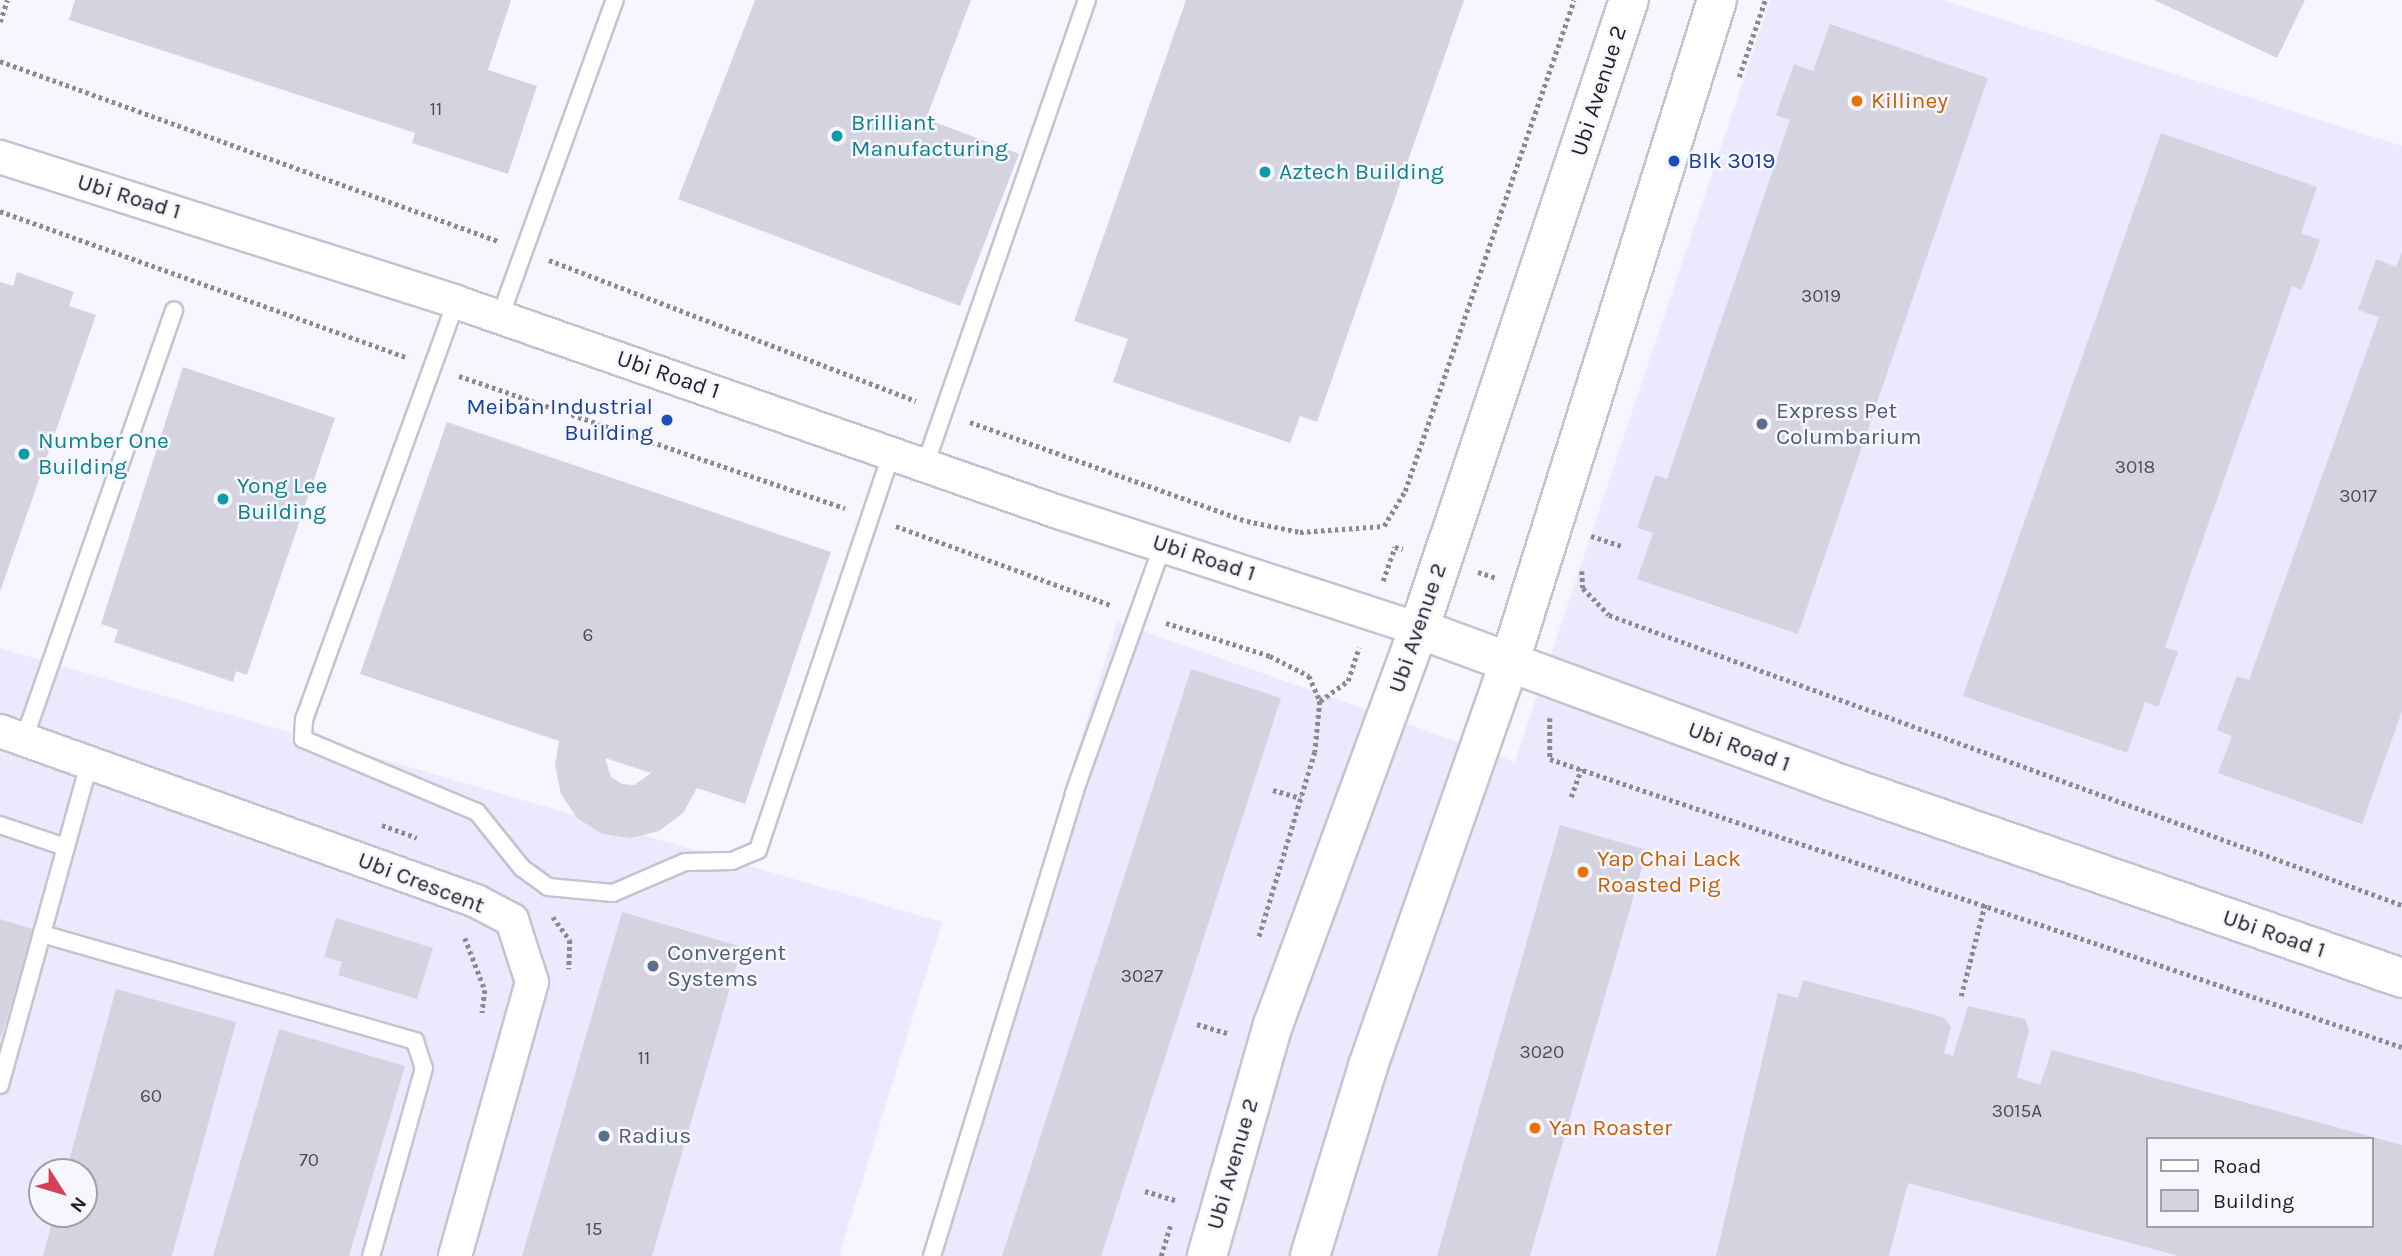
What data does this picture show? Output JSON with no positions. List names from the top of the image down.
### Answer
{
  "streets": {
    "main road": ["Ubi Avenue 2", "Ubi Road 1"],
    "street": ["Ubi Crescent"]
  },
  "crossings": [
    ["Ubi Avenue 2", "Ubi Road 1"]
  ],
  "places": [
    "Killiney",
    "Brilliant Manufacturing",
    "Blk 3019",
    "Aztech Building",
    "Meiban Industrial Building",
    "Express Pet Columbarium",
    "Number One Building",
    "Yong Lee Building",
    "Yap Chai Lack Roasted Pig",
    "Convergent Systems",
    "Yan Roaster",
    "Radius"
  ],
  "house_numbers": [
    "11",
    "3019",
    "3018",
    "3017",
    "6",
    "3027",
    "3020",
    "11",
    "60",
    "3015A",
    "70",
    "15"
  ],
  "legend": ["Road", "Building"],
  "north": "bottom right"
}
